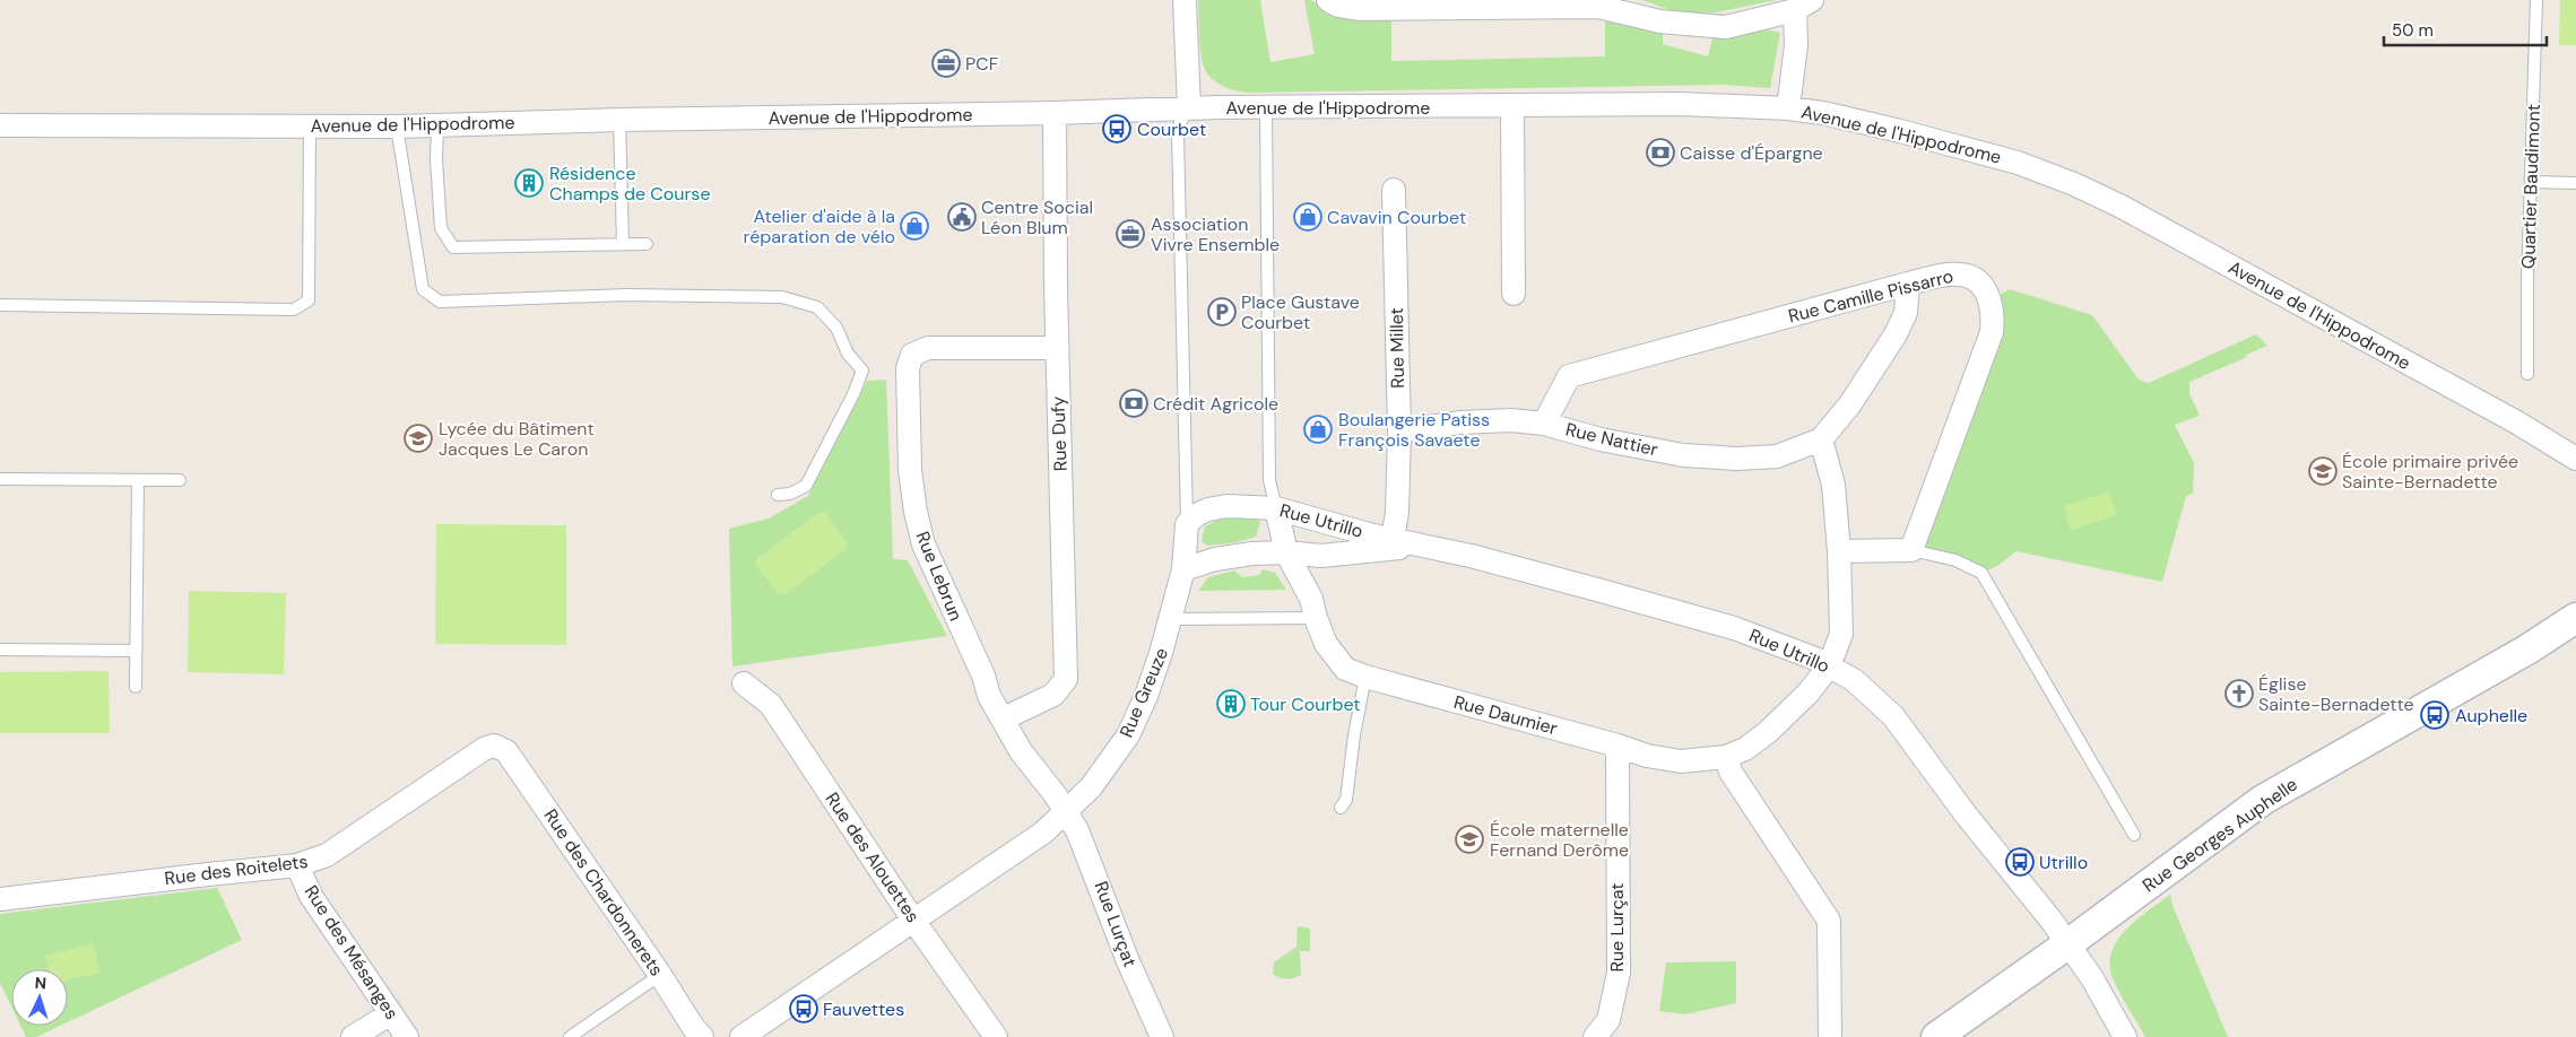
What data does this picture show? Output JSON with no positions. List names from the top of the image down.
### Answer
{
  "streets": {
    "street": [
      "Avenue de l'Hippodrome",
      "Rue Camille Pissarro",
      "Rue Millet",
      "Rue Dufy",
      "Rue Nattier",
      "Rue Utrillo",
      "Rue Lebrun",
      "Rue Greuze",
      "Rue Daumier",
      "Rue Georges Auphelle",
      "Rue des Alouettes",
      "Rue des Roitelets",
      "Rue des Chardonnerets",
      "Rue Lurçat",
      "Rue des Mésanges"
    ],
    "lane": ["Quartier Baudimont"]
  },
  "crossings": [
    ["Avenue de l'Hippodrome", "Rue Dufy"],
    ["Rue Camille Pissarro", "Rue Nattier"],
    ["Rue Millet", "Rue Nattier"],
    ["Rue Millet", "Rue Utrillo"],
    ["Rue Dufy", "Rue Lebrun"],
    ["Rue Utrillo", "Rue Greuze"],
    ["Rue Utrillo", "Rue Daumier"],
    ["Rue Utrillo", "Rue Georges Auphelle"],
    ["Rue Lebrun", "Rue Greuze"],
    ["Rue Lebrun", "Rue Lurçat"],
    ["Rue Greuze", "Rue des Alouettes"],
    ["Rue Greuze", "Rue Lurçat"],
    ["Rue Daumier", "Rue Lurçat"],
    ["Rue des Roitelets", "Rue des Chardonnerets"],
    ["Rue des Roitelets", "Rue des Mésanges"]
  ],
  "places": {
    "office": ["PCF", "Association Vivre Ensemble"],
    "bus stop": [
      "Courbet",
      "Auphelle",
      "Utrillo",
      "Fauvettes"
    ],
    "bank": ["Caisse d'Épargne", "Crédit Agricole"],
    "building": ["Résidence Champs de Course", "Tour Courbet"],
    "public building": ["Centre Social Léon Blum"],
    "shop": ["Cavavin Courbet", "Atelier d'aide à la réparation de vélo", "Boulangerie Patiss François Savaete"],
    "parking": ["Place Gustave Courbet"],
    "school or university": ["Lycée du Bâtiment Jacques Le Caron", "École primaire privée Sainte-Bernadette", "École maternelle Fernand Derôme"],
    "church": ["Église Sainte-Bernadette"]
  },
  "scale_bar": "50 m",
  "north": "top"
}
